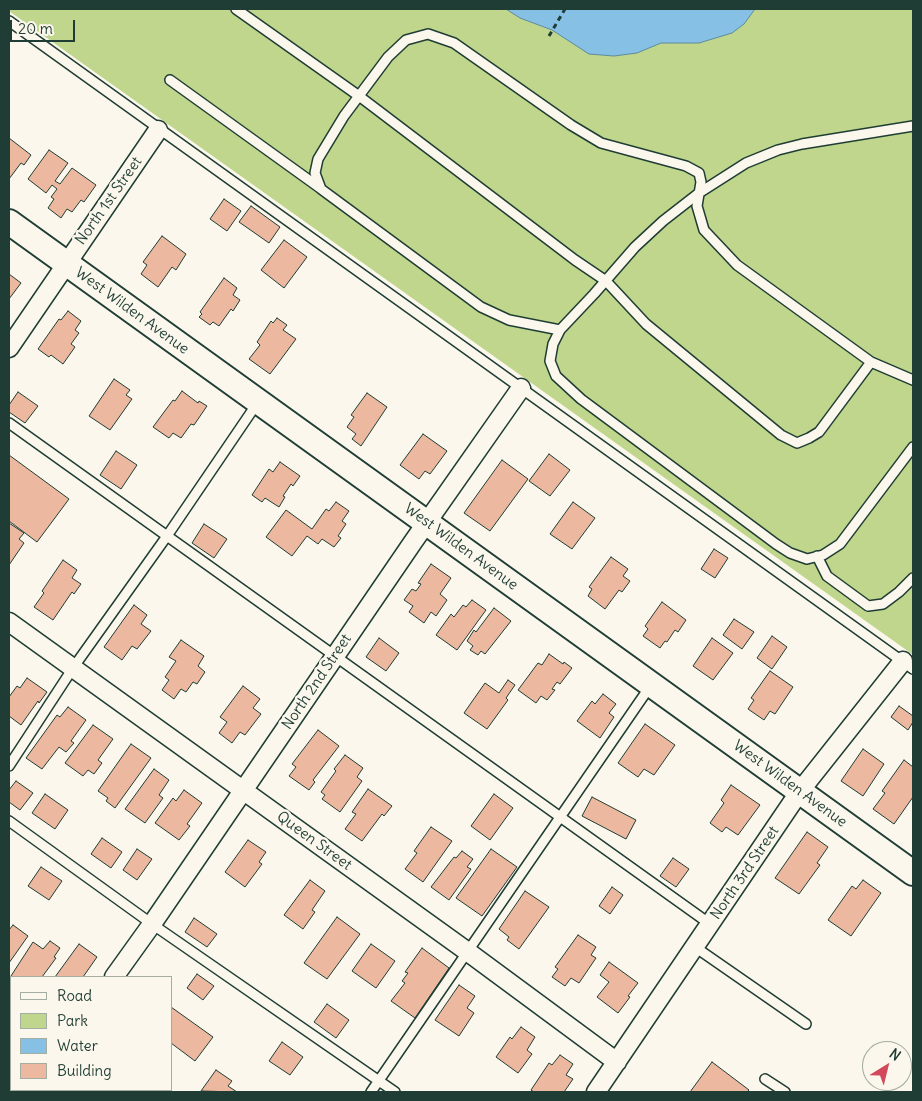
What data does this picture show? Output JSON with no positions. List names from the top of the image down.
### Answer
{
  "streets": {
    "street": [
      "North 1st Street",
      "West Wilden Avenue",
      "North 2nd Street",
      "Queen Street",
      "North 3rd Street"
    ]
  },
  "crossings": [
    ["North 1st Street", "West Wilden Avenue"],
    ["West Wilden Avenue", "North 2nd Street"],
    ["West Wilden Avenue", "North 3rd Street"],
    ["North 2nd Street", "Queen Street"],
    ["Queen Street", "North 3rd Street"]
  ],
  "legend": [
    "Road",
    "Park",
    "Water",
    "Building"
  ],
  "scale_bar": "20 m",
  "north": "top right"
}
